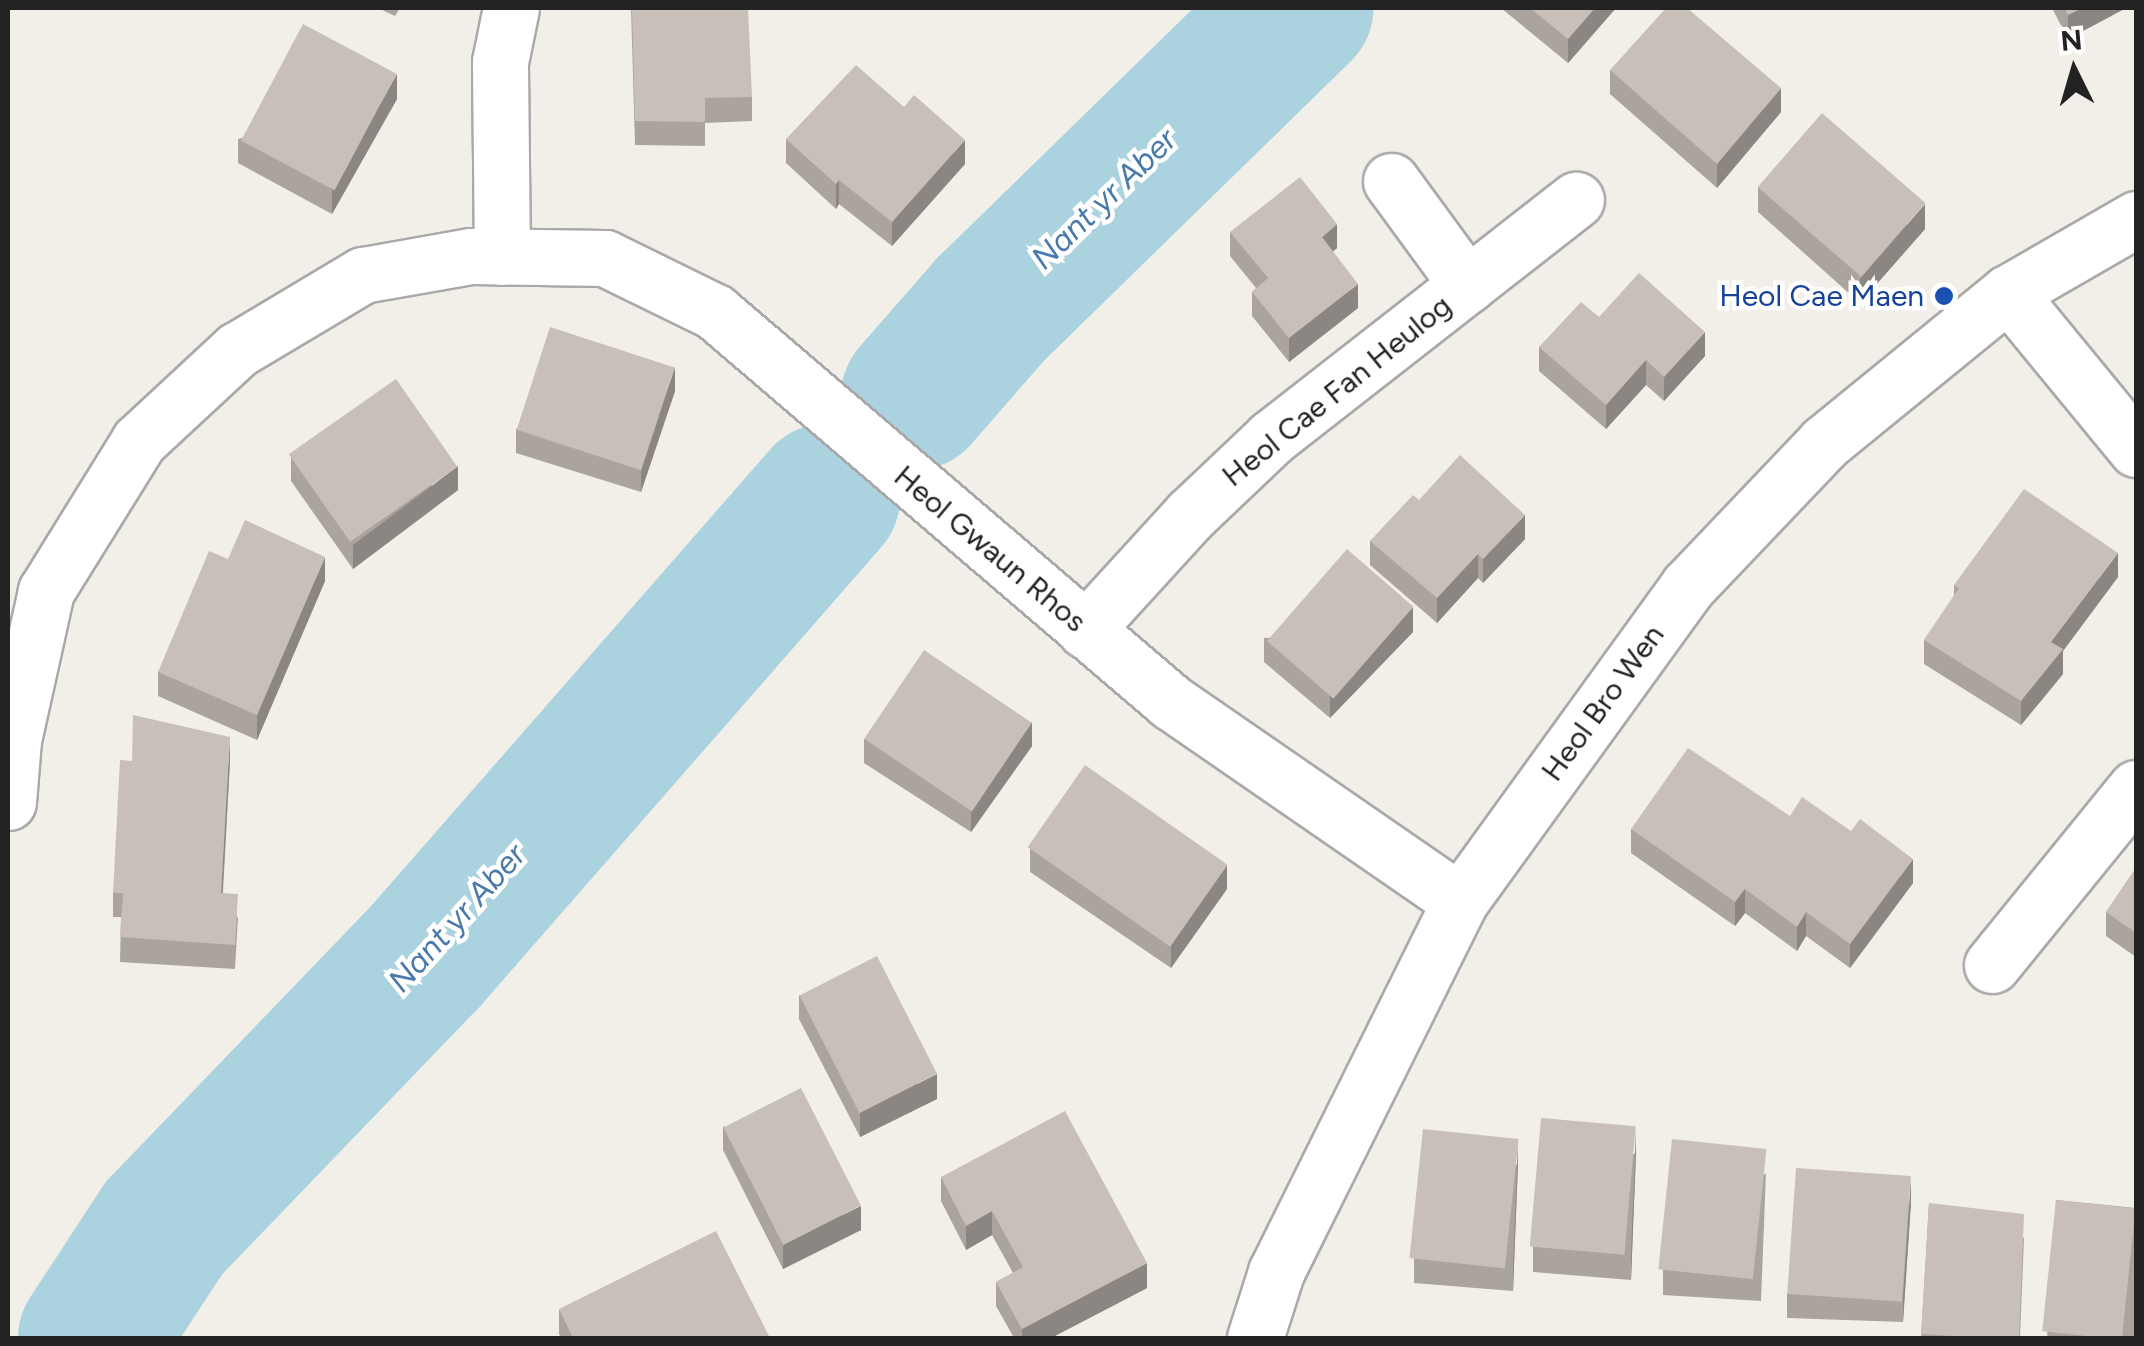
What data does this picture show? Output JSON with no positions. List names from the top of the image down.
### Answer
{
  "streets": {
    "street": ["Heol Cae Fan Heulog", "Heol Gwaun Rhos", "Heol Bro Wen"]
  },
  "crossings": [
    ["Heol Cae Fan Heulog", "Heol Gwaun Rhos"],
    ["Heol Gwaun Rhos", "Heol Bro Wen"]
  ],
  "water": ["Nant yr Aber"],
  "places": ["Heol Cae Maen"],
  "north": "top"
}
